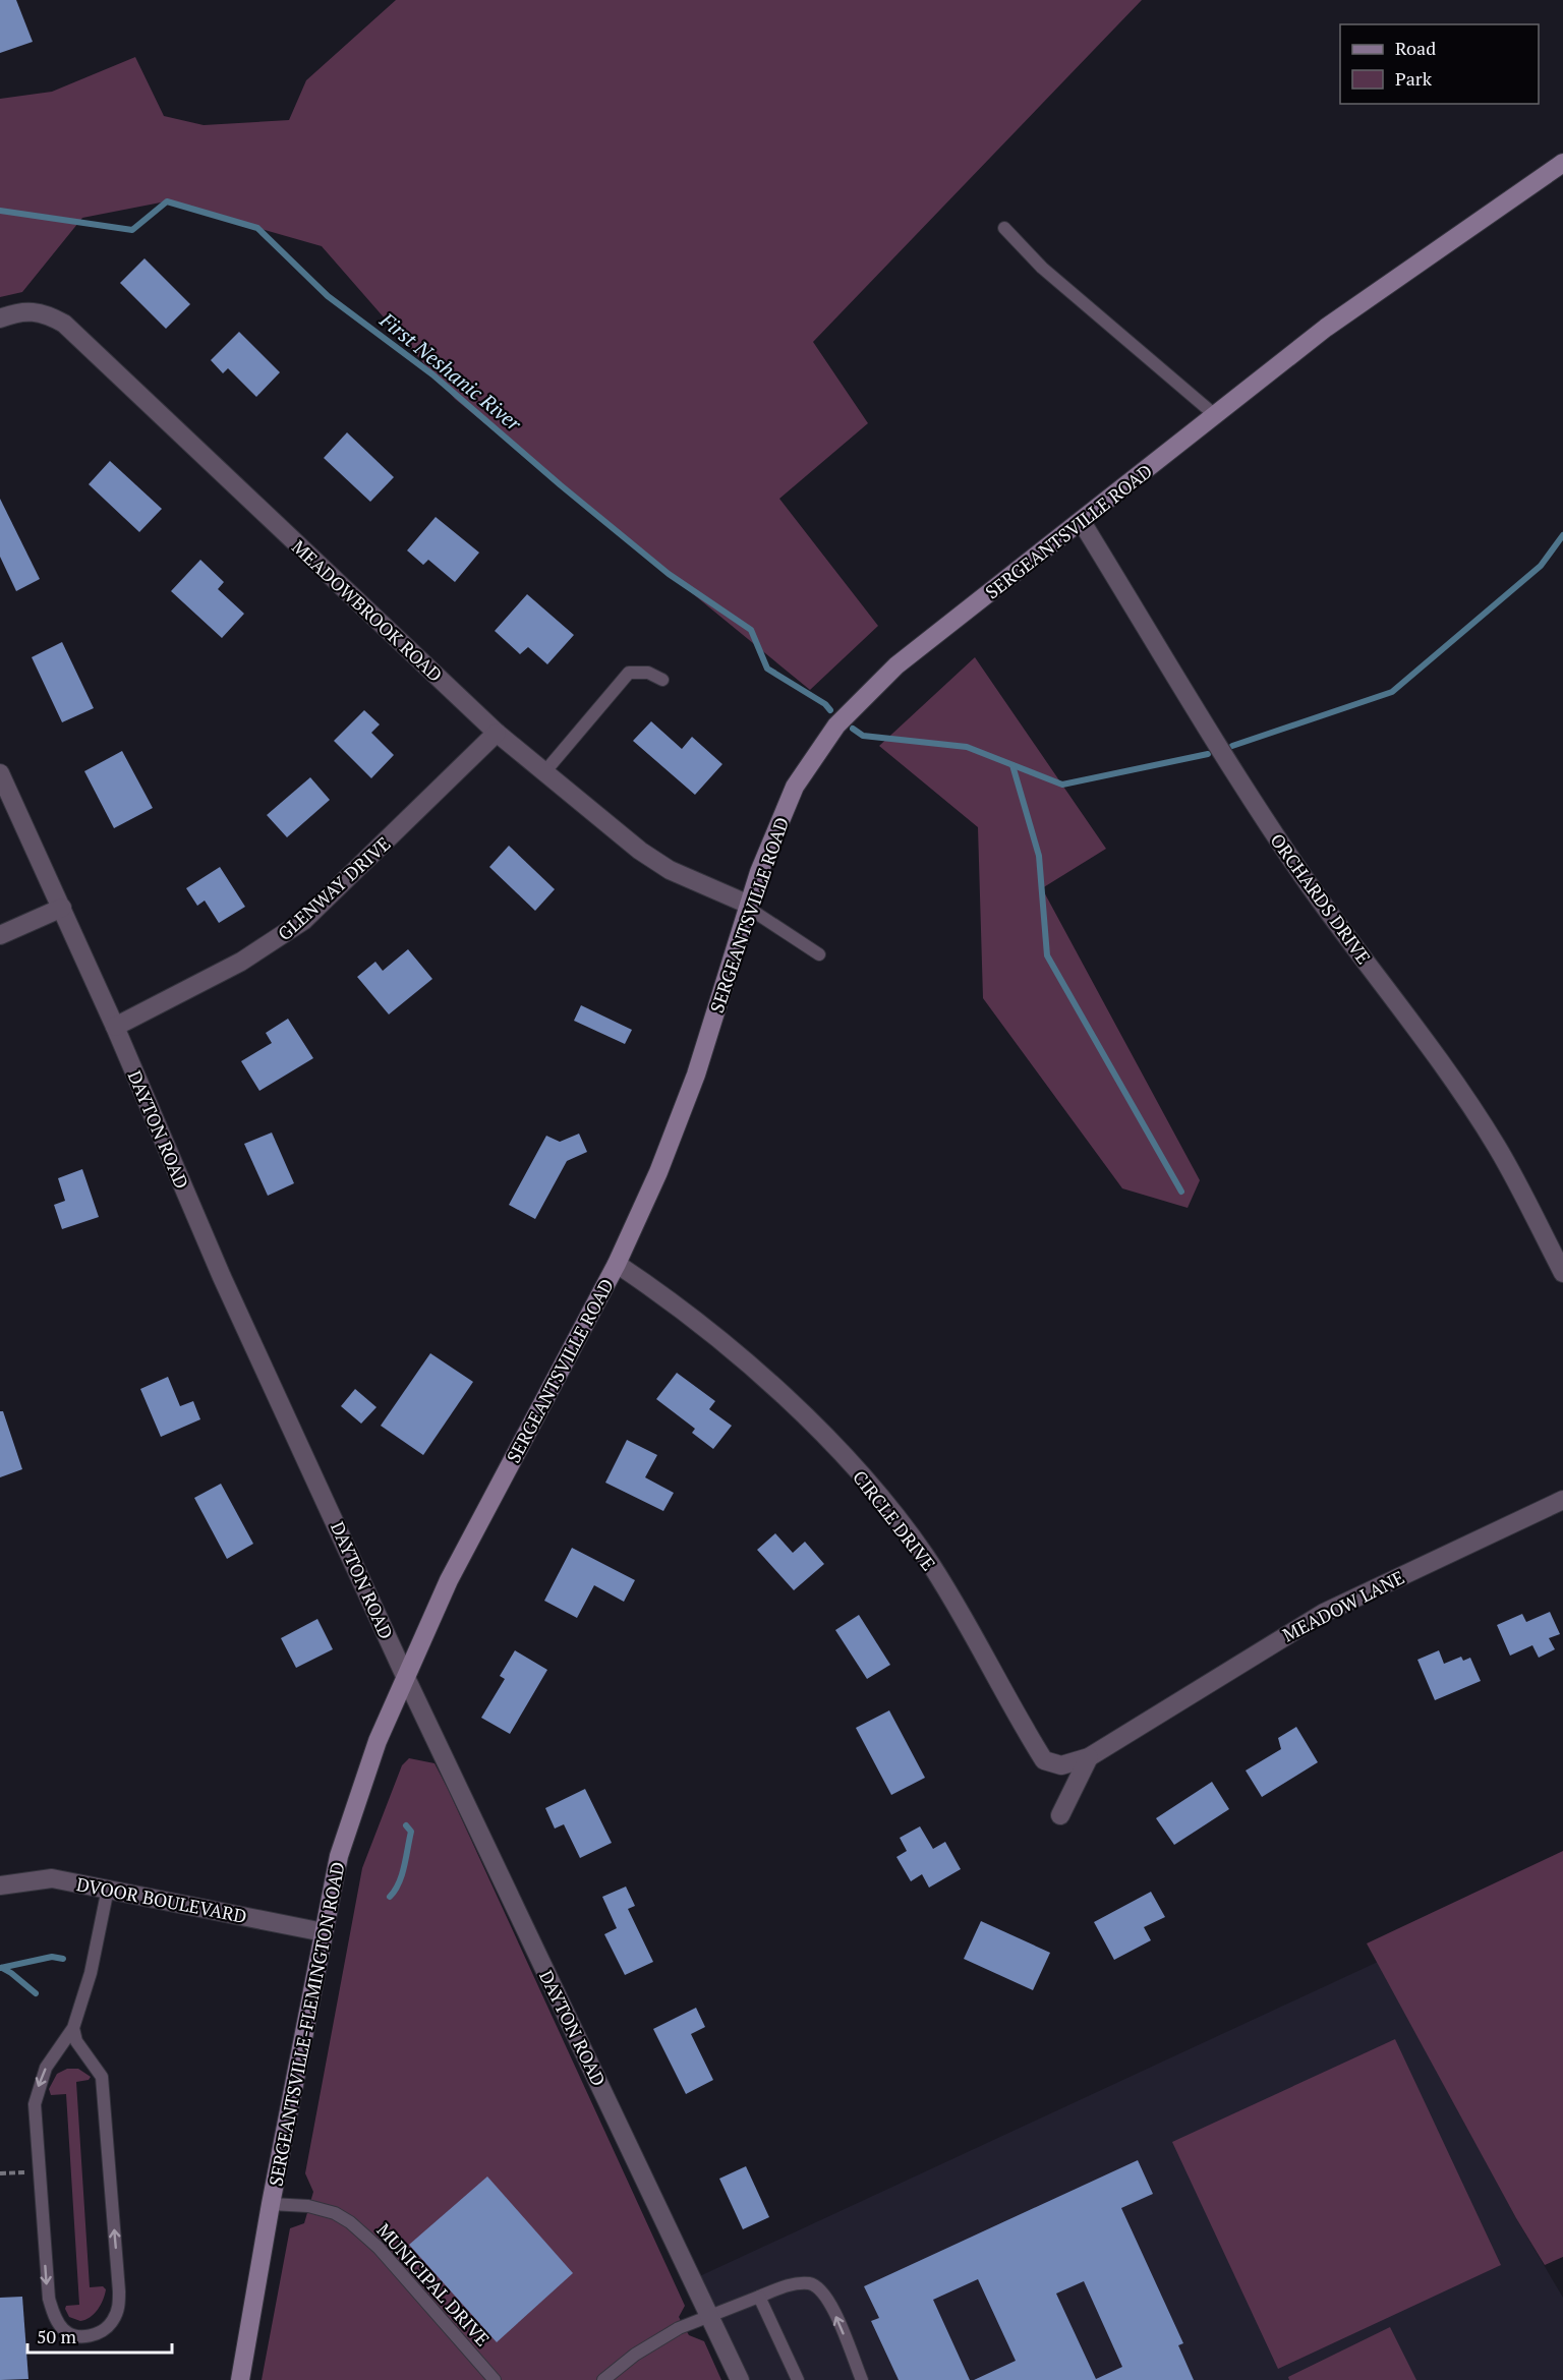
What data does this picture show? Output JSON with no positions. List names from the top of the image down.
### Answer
{
  "streets": {
    "main road": ["SERGEANTSVILLE ROAD", "SERGEANTSVILLE-FLEMINGTON ROAD"],
    "street": [
      "MEADOWBROOK ROAD",
      "GLENWAY DRIVE",
      "ORCHARDS DRIVE",
      "DAYTON ROAD",
      "CIRCLE DRIVE",
      "MEADOW LANE",
      "DVOOR BOULEVARD"
    ],
    "lane": ["MUNICIPAL DRIVE"]
  },
  "crossings": [
    ["SERGEANTSVILLE ROAD", "MEADOWBROOK ROAD"],
    ["SERGEANTSVILLE ROAD", "ORCHARDS DRIVE"],
    ["SERGEANTSVILLE ROAD", "DAYTON ROAD"],
    ["SERGEANTSVILLE ROAD", "CIRCLE DRIVE"],
    ["SERGEANTSVILLE ROAD", "SERGEANTSVILLE-FLEMINGTON ROAD"],
    ["MEADOWBROOK ROAD", "GLENWAY DRIVE"],
    ["GLENWAY DRIVE", "DAYTON ROAD"],
    ["DAYTON ROAD", "SERGEANTSVILLE-FLEMINGTON ROAD"],
    ["CIRCLE DRIVE", "MEADOW LANE"],
    ["DVOOR BOULEVARD", "SERGEANTSVILLE-FLEMINGTON ROAD"],
    ["SERGEANTSVILLE-FLEMINGTON ROAD", "MUNICIPAL DRIVE"]
  ],
  "water": ["First Neshanic River"],
  "legend": ["Road", "Park"],
  "scale_bar": "50 m"
}
